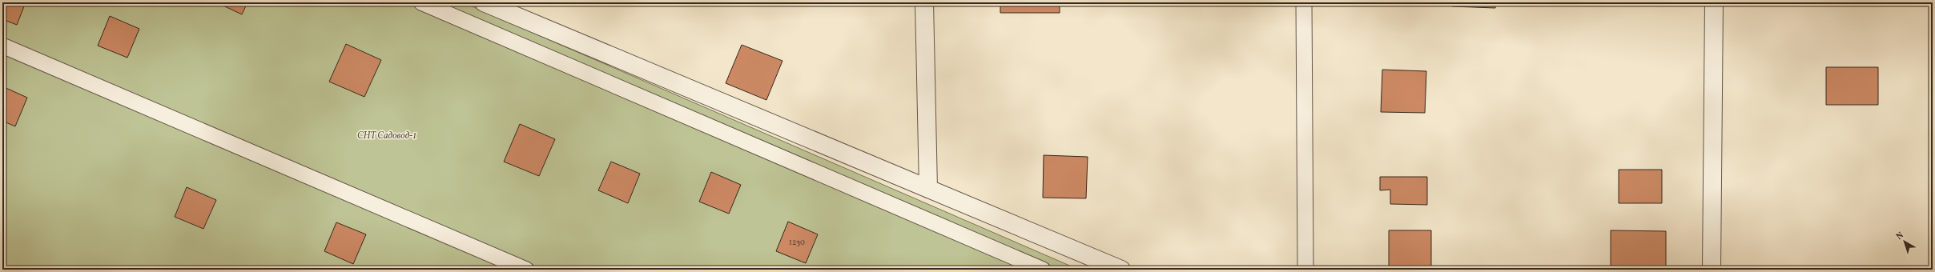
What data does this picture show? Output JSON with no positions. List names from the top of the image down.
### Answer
{
  "parks": ["СНТ Садовод-1"],
  "house_numbers": ["1230"],
  "north": "top left"
}
